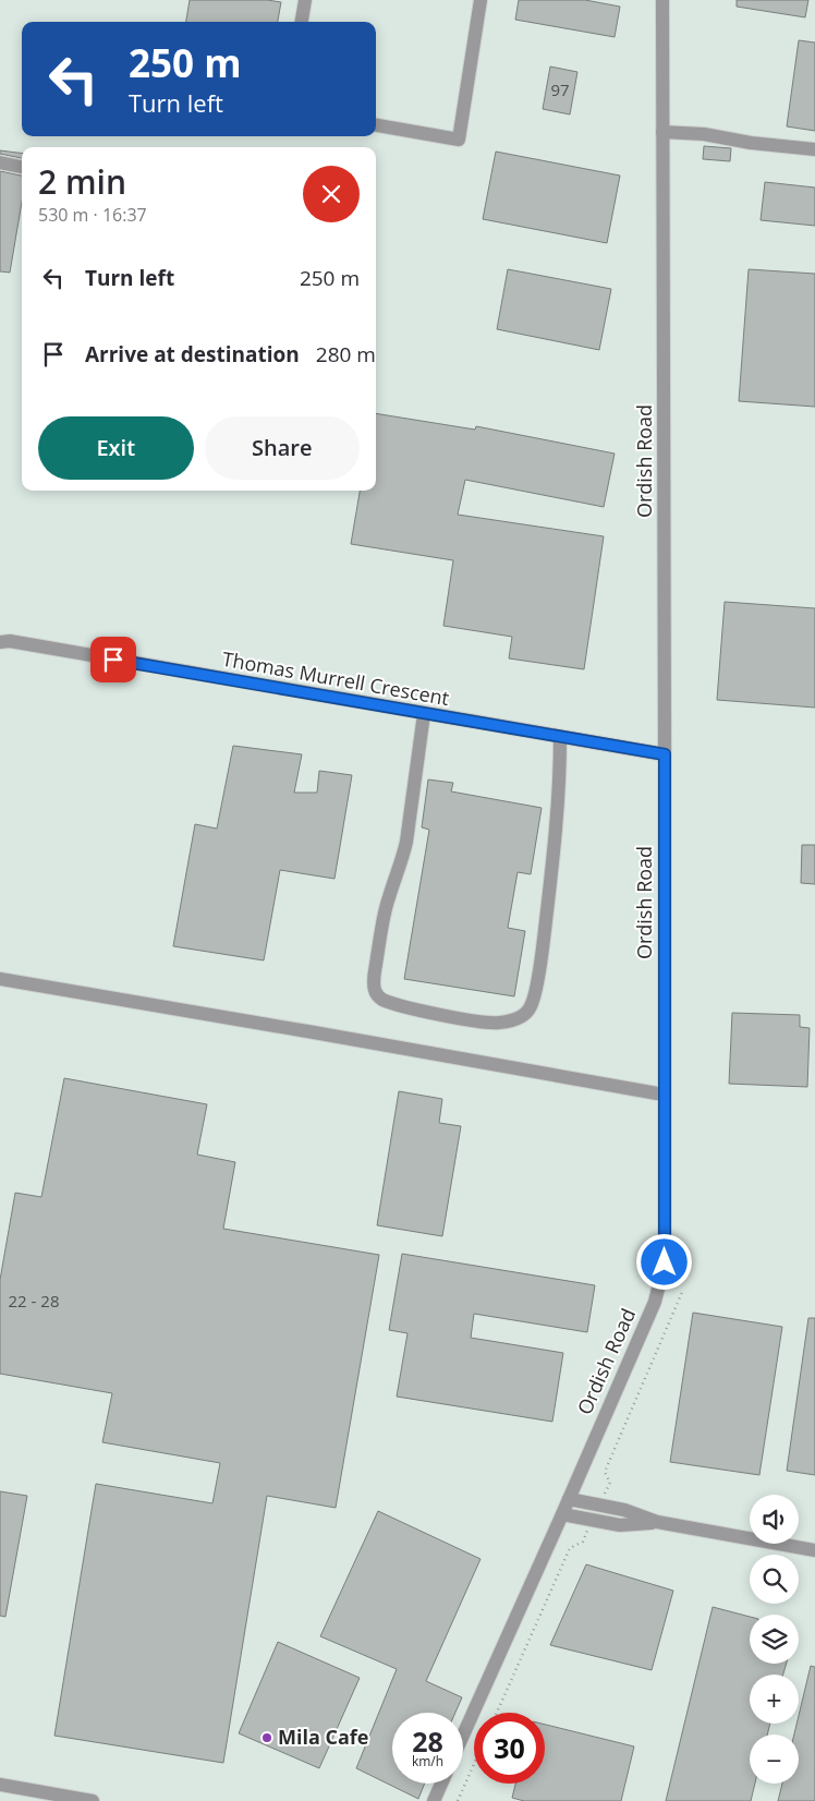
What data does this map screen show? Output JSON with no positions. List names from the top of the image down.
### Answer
{
  "streets": {
    "street": ["Ordish Road", "Thomas Murrell Crescent"]
  },
  "crossings": [
    ["Ordish Road", "Thomas Murrell Crescent"]
  ],
  "places": ["Mila Cafe"],
  "house_numbers": ["97", "22 - 28"],
  "page": {
    "turn": ["250 m", "Turn left"],
    "heading": ["2 min", "530 m · 16:37"],
    "list": [
      {
        "name": "Turn left",
        "value": "250 m"
      },
      {
        "name": "Arrive at destination",
        "value": "280 m"
      }
    ],
    "buttons": ["Exit", "Share"],
    "map_buttons": ["+", "−"],
    "speed": "28 km/h",
    "limit": "30"
  }
}
